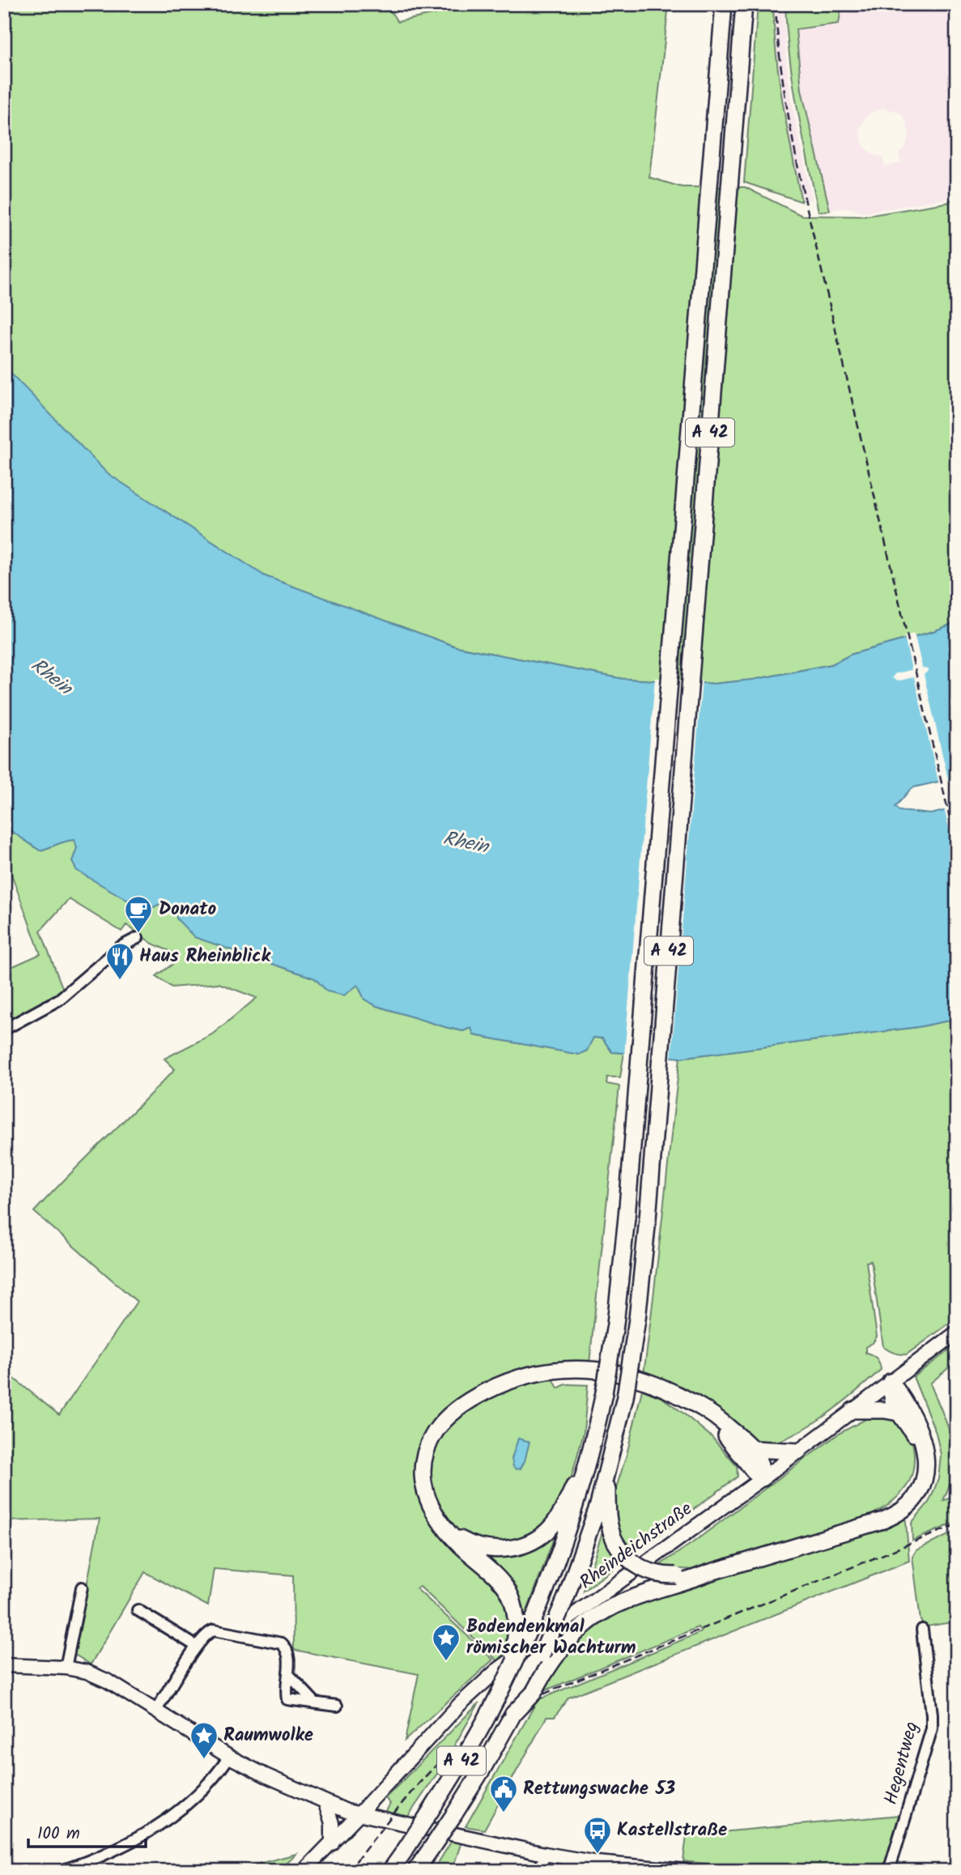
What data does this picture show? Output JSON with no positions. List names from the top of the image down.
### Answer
{
  "streets": {
    "highway": ["A 42"],
    "main road": ["Rheindeichstraße"],
    "street": ["Hegentweg"]
  },
  "water": ["Rhein"],
  "places": {
    "cafe": ["Donato"],
    "restaurant": ["Haus Rheinblick"],
    "place": ["Bodendenkmal römischer Wachturm", "Raumwolke"],
    "public building": ["Rettungswache 53"],
    "bus stop": ["Kastellstraße"]
  },
  "scale_bar": "100 m"
}
